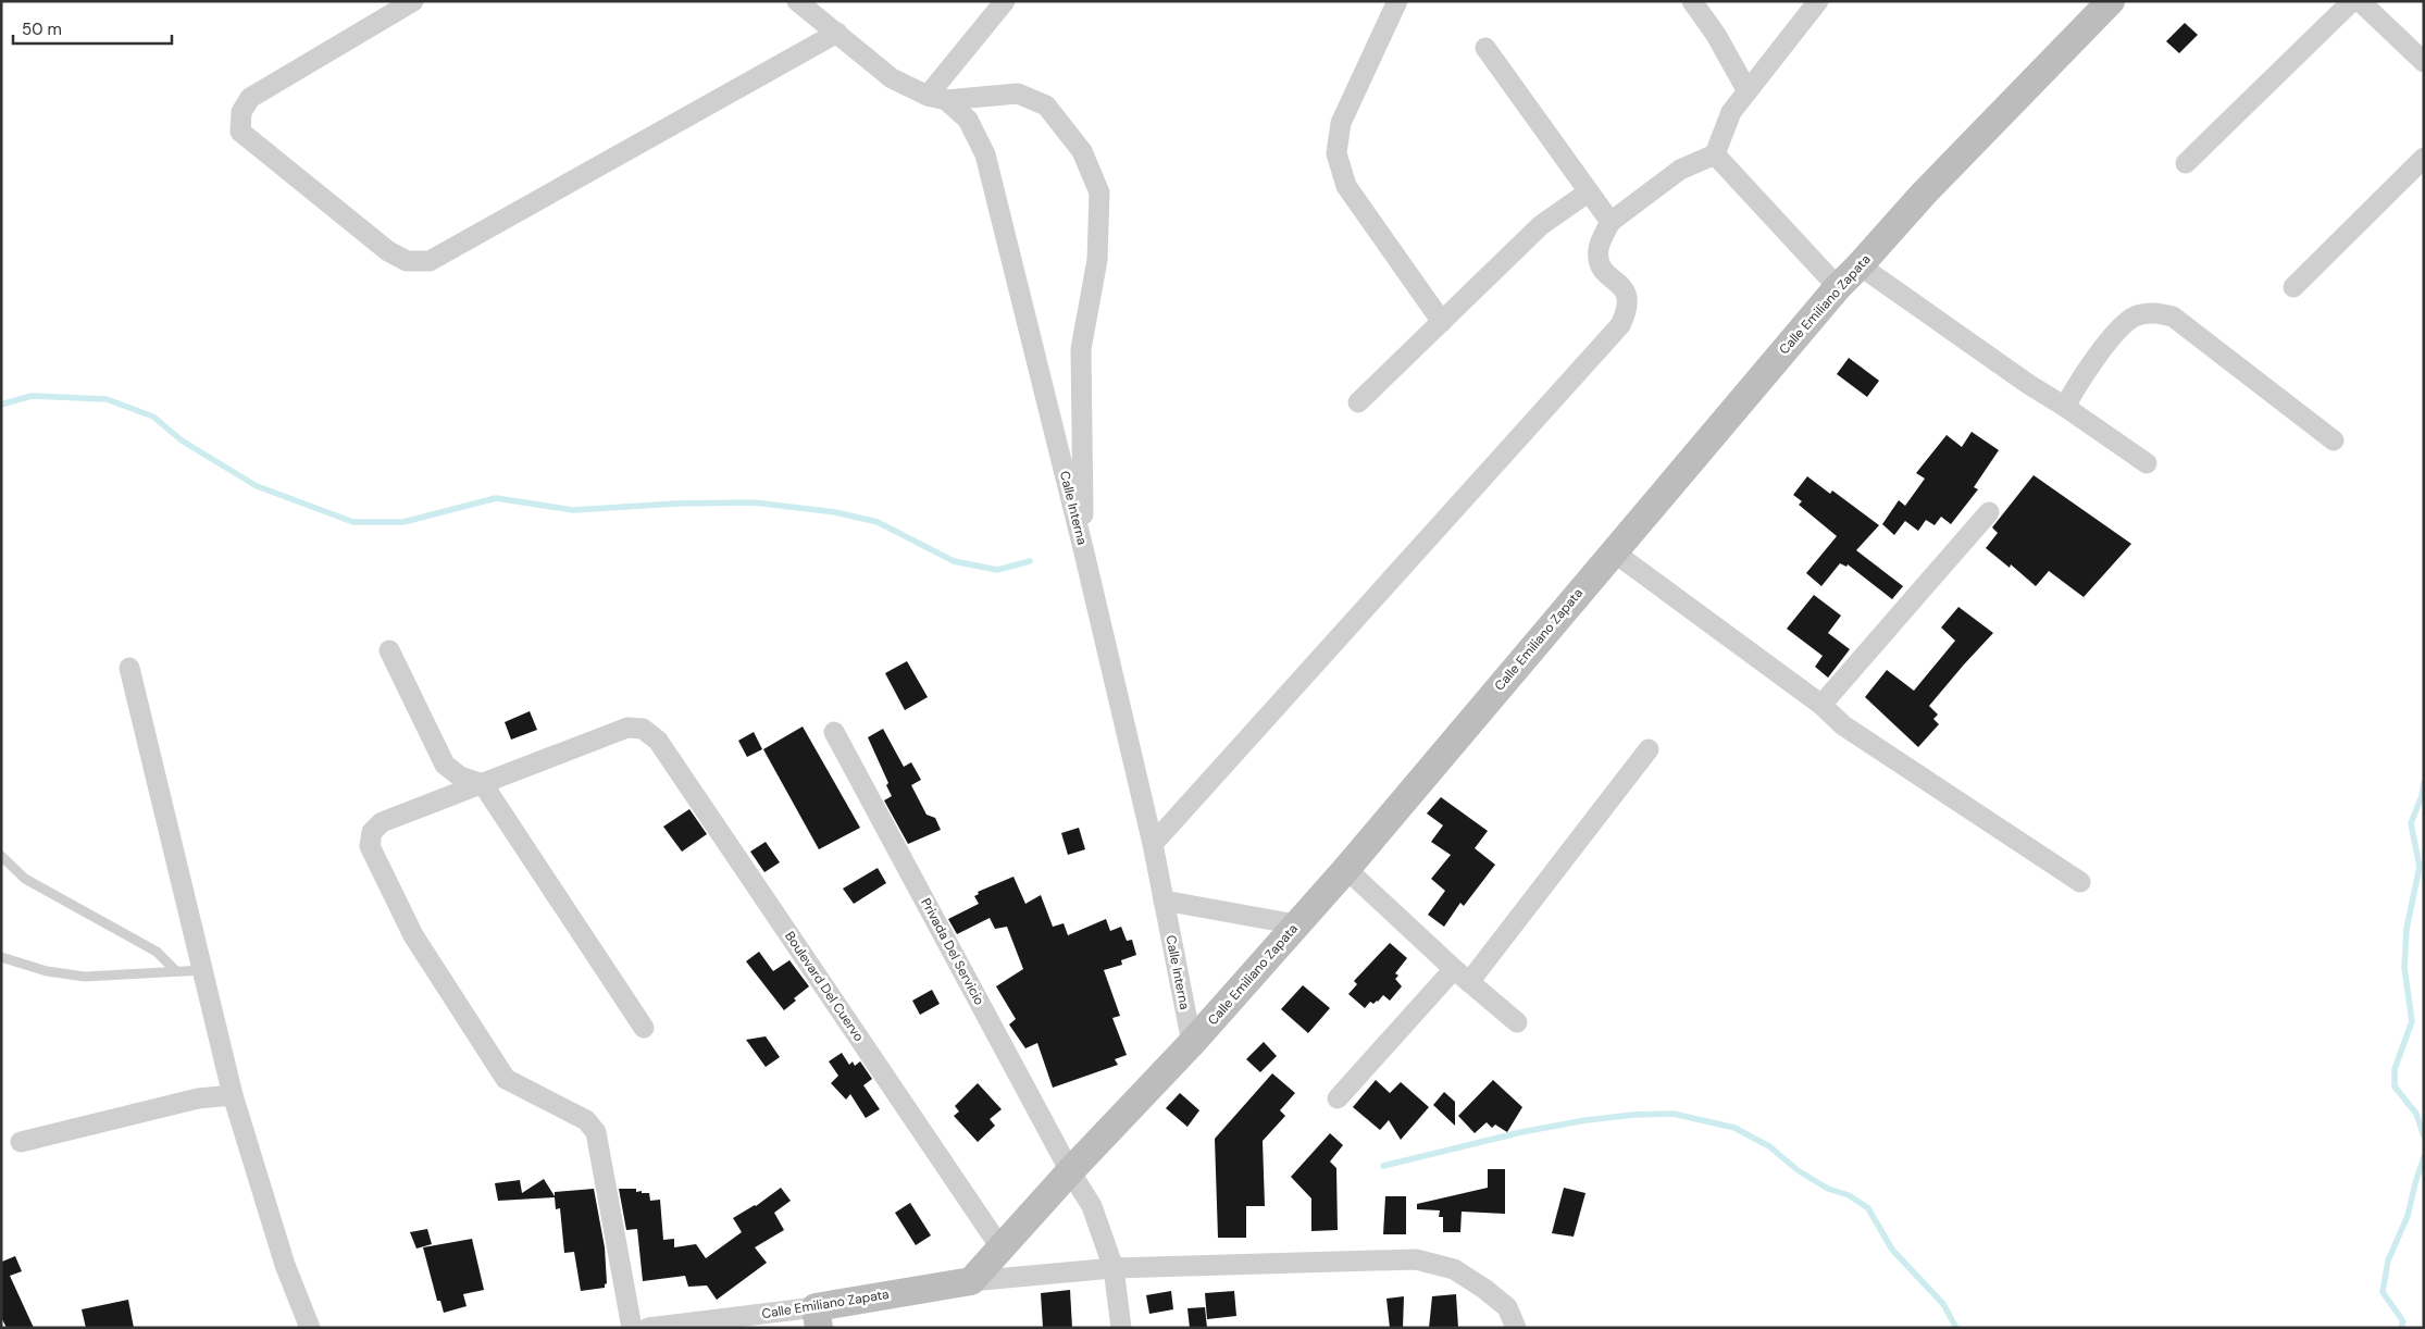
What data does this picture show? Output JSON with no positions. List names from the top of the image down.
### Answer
{
  "streets": {
    "main road": ["Calle Emiliano Zapata"],
    "street": ["Calle Interna", "Privada Del Servicio", "Boulevard Del Cuervo"]
  },
  "crossings": [
    ["Calle Emiliano Zapata", "Calle Interna"],
    ["Calle Emiliano Zapata", "Privada Del Servicio"],
    ["Calle Emiliano Zapata", "Boulevard Del Cuervo"]
  ],
  "scale_bar": "50 m"
}
